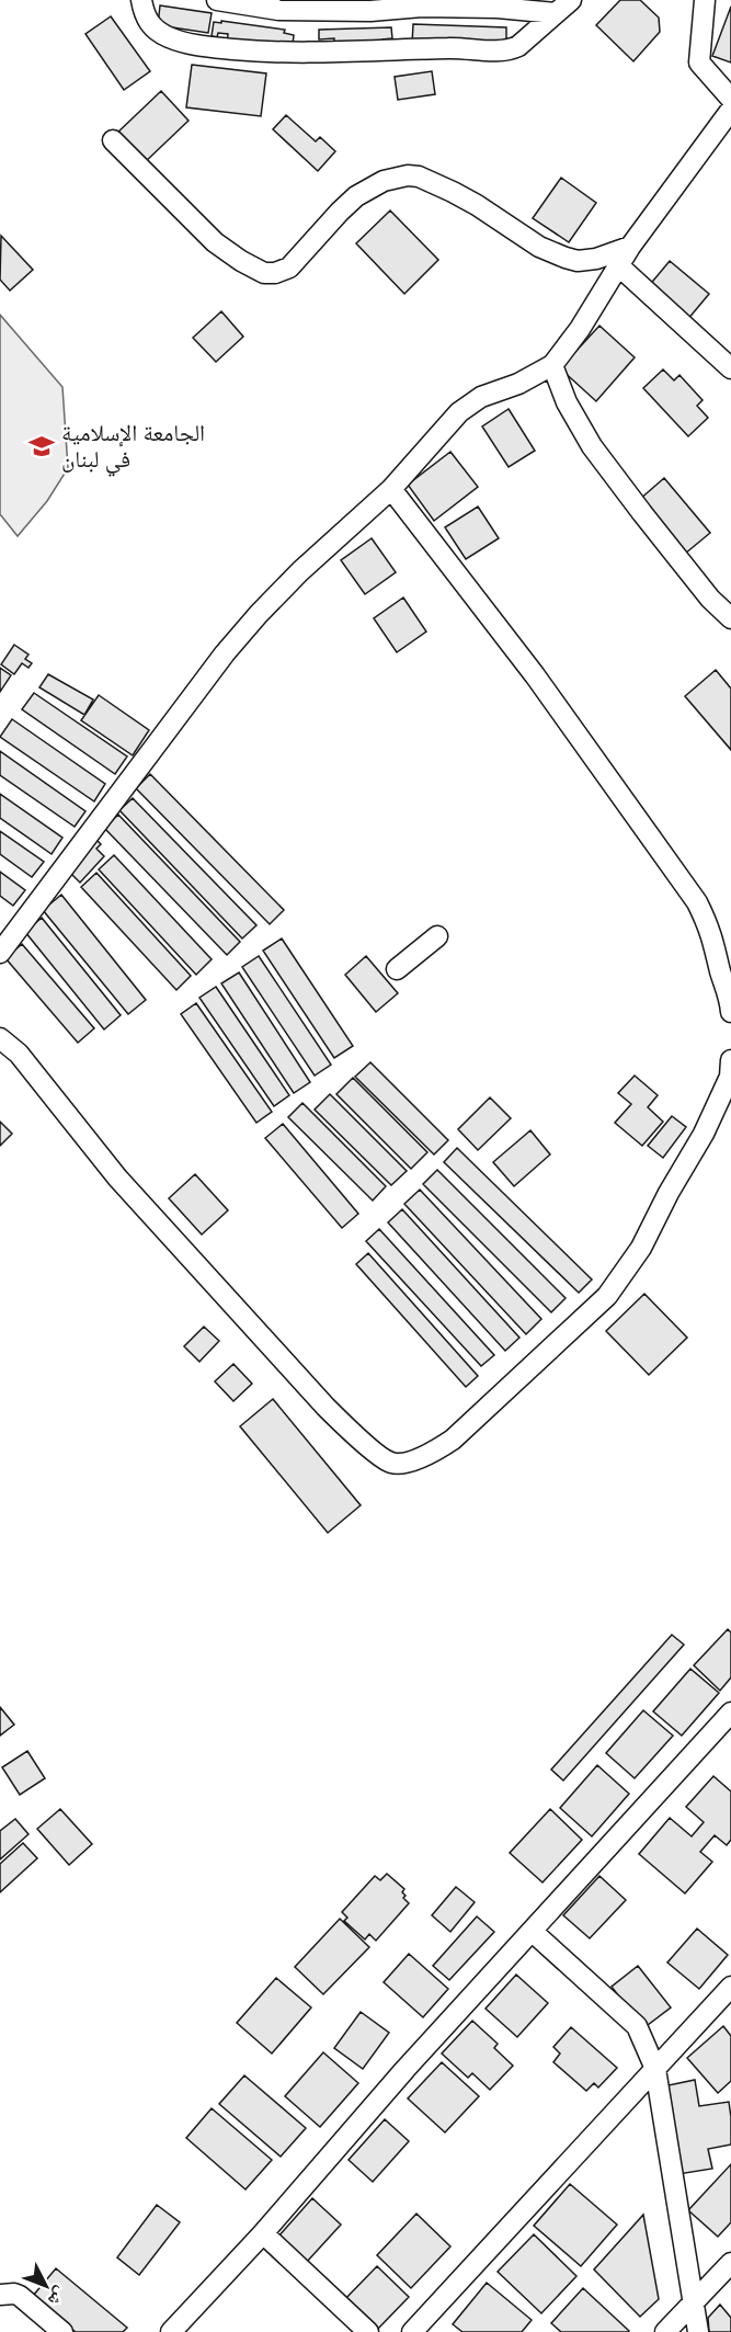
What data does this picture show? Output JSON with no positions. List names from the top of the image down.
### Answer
{
  "places": {
    "school or university": ["الجامعة الإسلامية في لبنان"]
  },
  "north": "bottom right"
}
